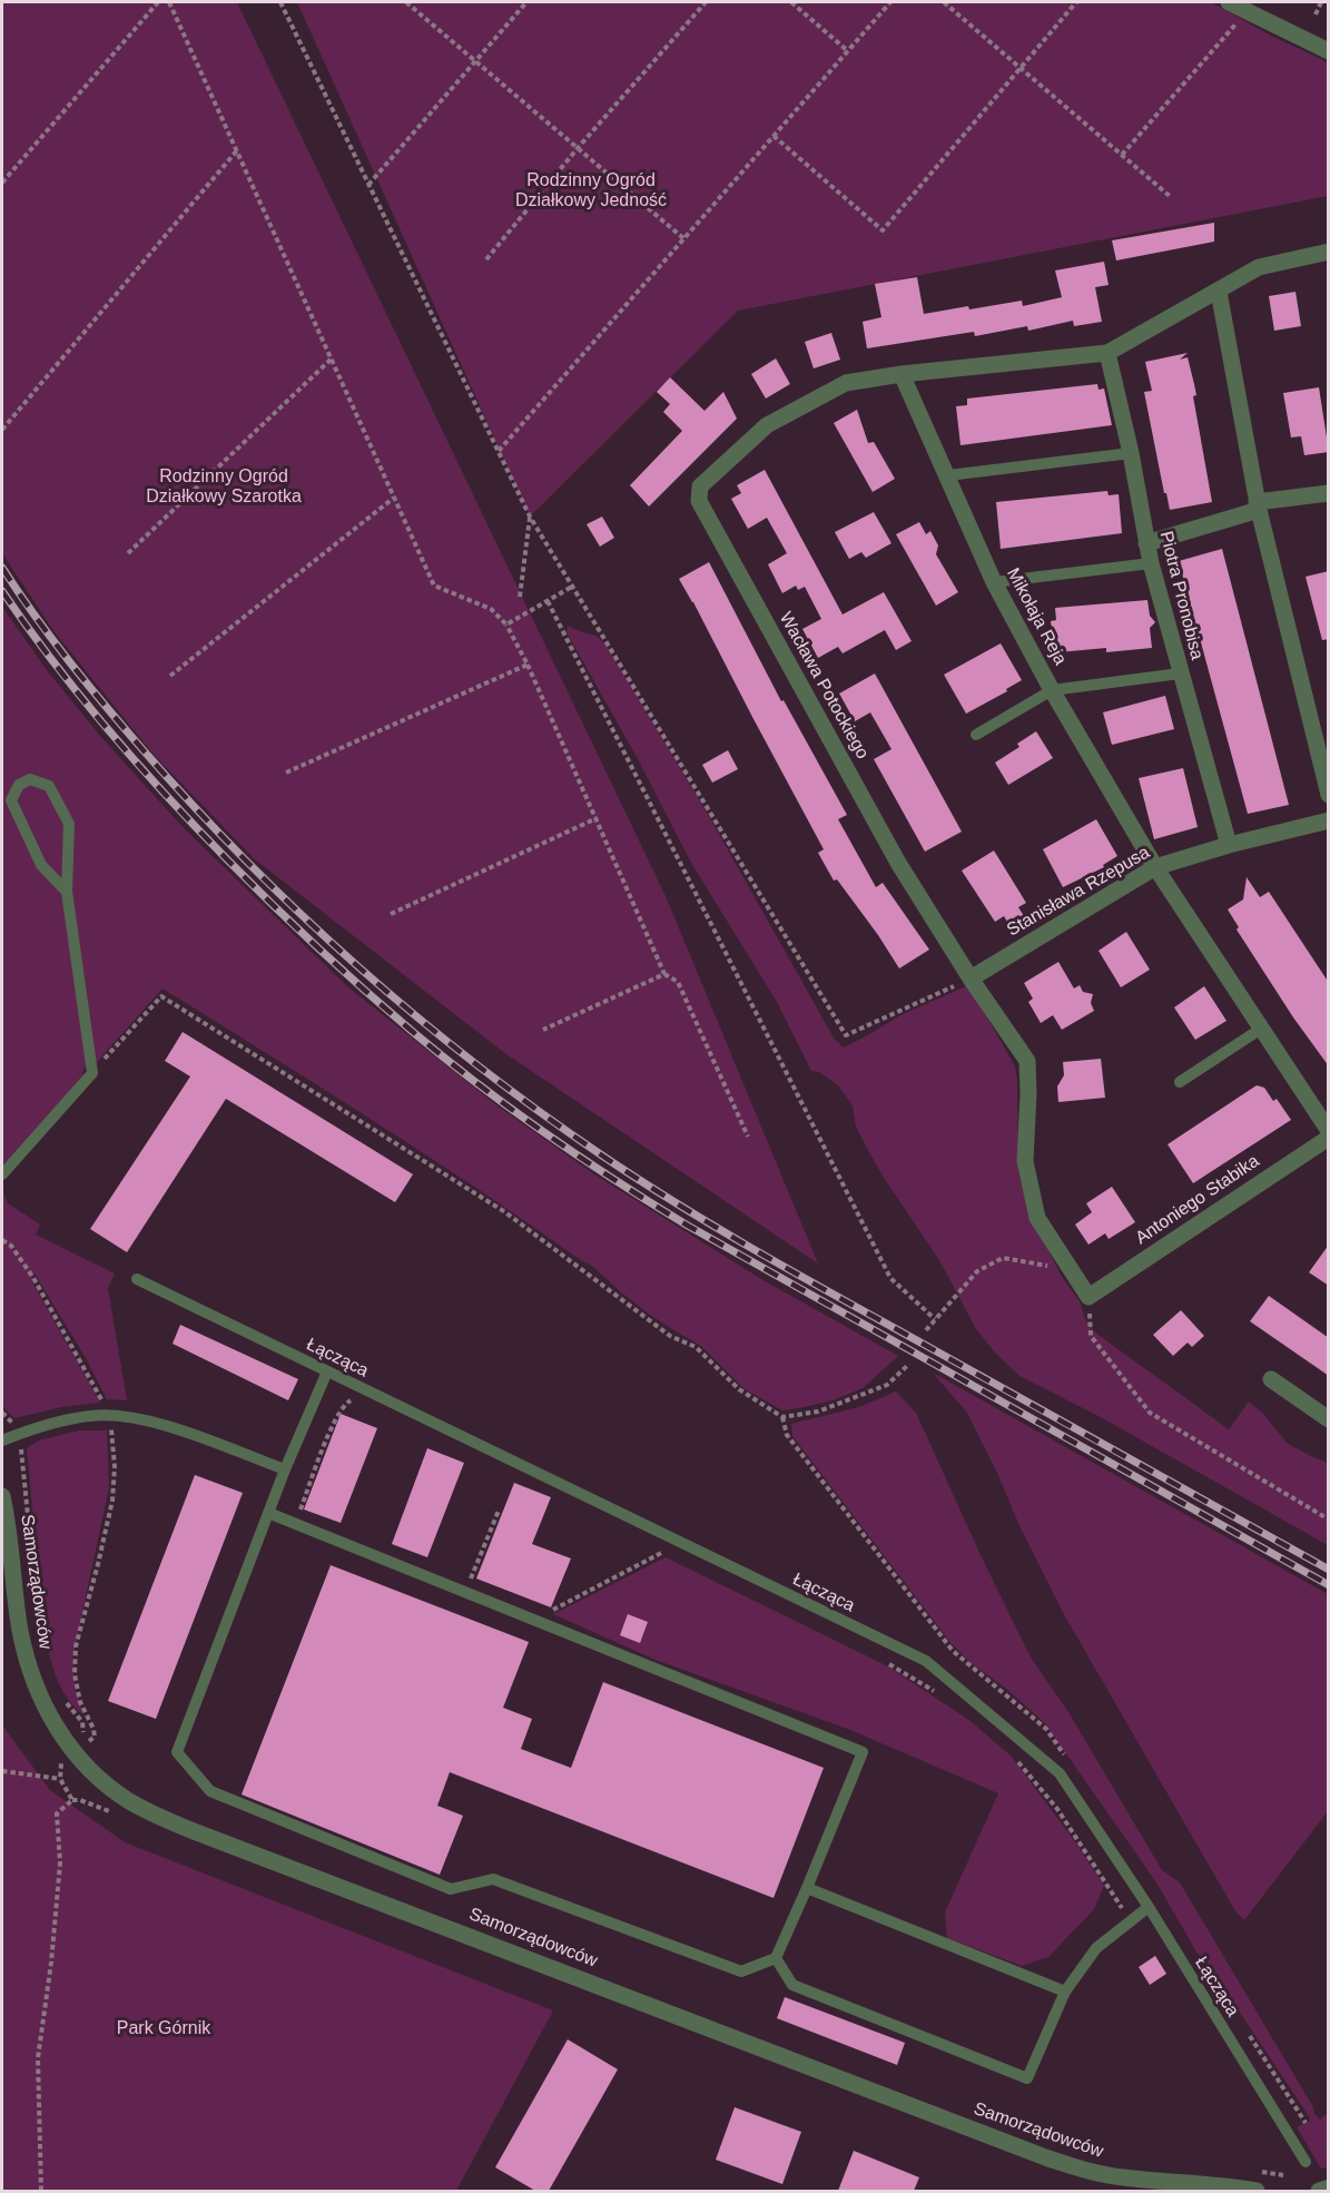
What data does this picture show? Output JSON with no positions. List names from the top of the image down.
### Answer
{
  "streets": {
    "street": [
      "Piotra Pronobisa",
      "Mikołaja Reja",
      "Wacława Potockiego",
      "Stanisława Rzepusa",
      "Antoniego Stabika",
      "Samorządowców"
    ],
    "lane": ["Łącząca"]
  },
  "crossings": [
    ["Piotra Pronobisa", "Wacława Potockiego"],
    ["Piotra Pronobisa", "Stanisława Rzepusa"],
    ["Mikołaja Reja", "Wacława Potockiego"],
    ["Mikołaja Reja", "Stanisława Rzepusa"],
    ["Wacława Potockiego", "Stanisława Rzepusa"],
    ["Wacława Potockiego", "Antoniego Stabika"]
  ],
  "parks": ["Rodzinny Ogród Działkowy Jedność", "Rodzinny Ogród Działkowy Szarotka", "Park Górnik"]
}
